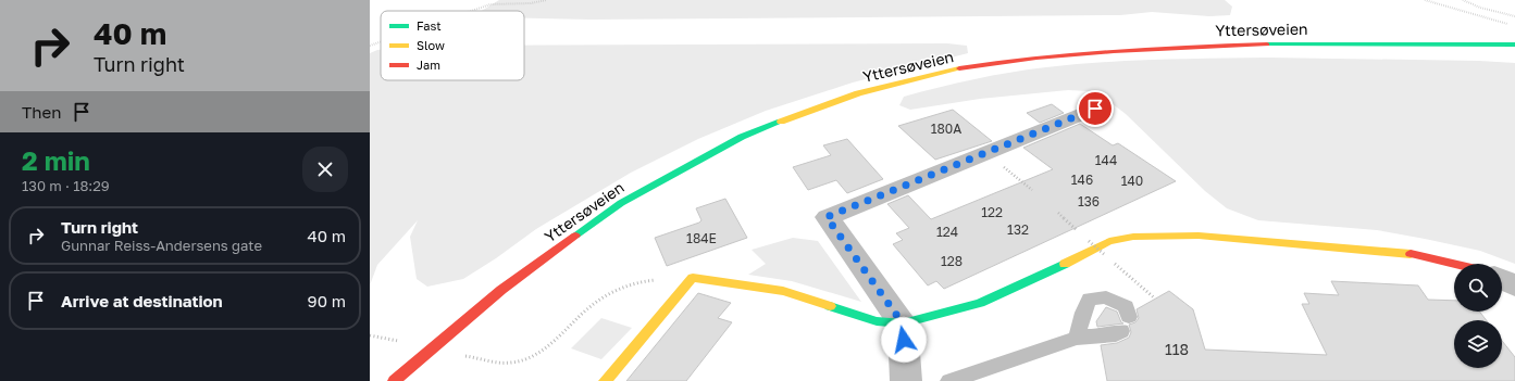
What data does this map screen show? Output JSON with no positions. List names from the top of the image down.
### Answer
{
  "streets": {
    "main road": ["Yttersøveien"]
  },
  "house_numbers": [
    "180A",
    "144",
    "146",
    "140",
    "136",
    "122",
    "132",
    "124",
    "184E",
    "128",
    "118"
  ],
  "legend": ["Fast", "Slow", "Jam"],
  "page": {
    "turn": ["40 m", "Turn right"],
    "then": "Then",
    "heading": ["2 min", "130 m · 18:29"],
    "list": [
      {
        "name": "Turn right",
        "note": "Gunnar Reiss-Andersens gate",
        "value": "40 m"
      },
      {
        "name": "Arrive at destination",
        "value": "90 m"
      }
    ]
  }
}
